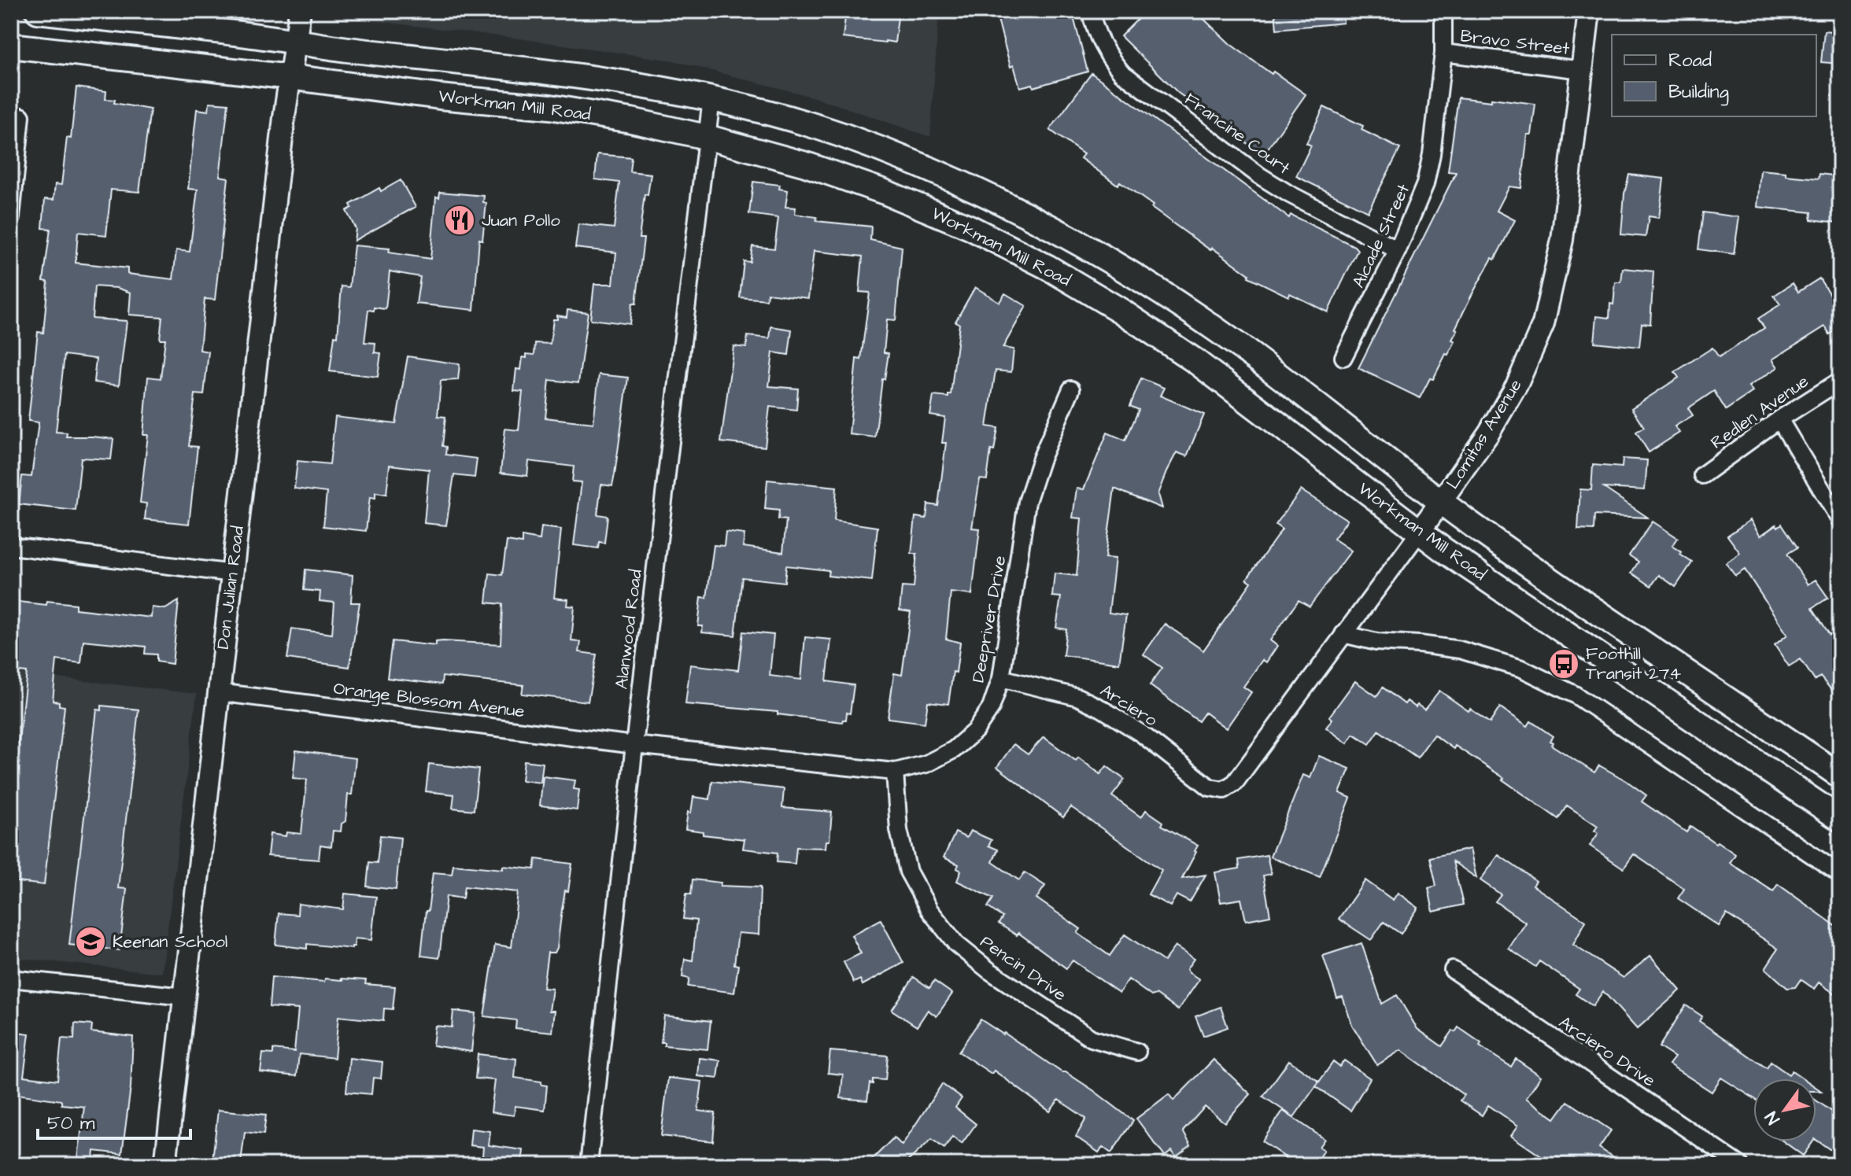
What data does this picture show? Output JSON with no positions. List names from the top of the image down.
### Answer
{
  "streets": {
    "main road": ["Workman Mill Road"],
    "street": [
      "Bravo Street",
      "Francine Court",
      "Alcade Street",
      "Redlen Avenue",
      "Lomitas Avenue",
      "Don Julian Road",
      "Deepriver Drive",
      "Alanwood Road",
      "Orange Blossom Avenue",
      "Arciero",
      "Pencin Drive",
      "Arciero Drive"
    ]
  },
  "crossings": [
    ["Bravo Street", "Alcade Street"],
    ["Bravo Street", "Lomitas Avenue"],
    ["Workman Mill Road", "Lomitas Avenue"],
    ["Workman Mill Road", "Don Julian Road"],
    ["Workman Mill Road", "Alanwood Road"],
    ["Francine Court", "Alcade Street"],
    ["Lomitas Avenue", "Arciero"],
    ["Don Julian Road", "Orange Blossom Avenue"],
    ["Deepriver Drive", "Alanwood Road"],
    ["Deepriver Drive", "Orange Blossom Avenue"],
    ["Deepriver Drive", "Arciero"],
    ["Deepriver Drive", "Pencin Drive"],
    ["Alanwood Road", "Orange Blossom Avenue"]
  ],
  "places": {
    "restaurant": ["Juan Pollo"],
    "bus stop": ["Foothill Transit 274"],
    "school or university": ["Keenan School"]
  },
  "legend": ["Road", "Building"],
  "scale_bar": "50 m",
  "north": "bottom left"
}
